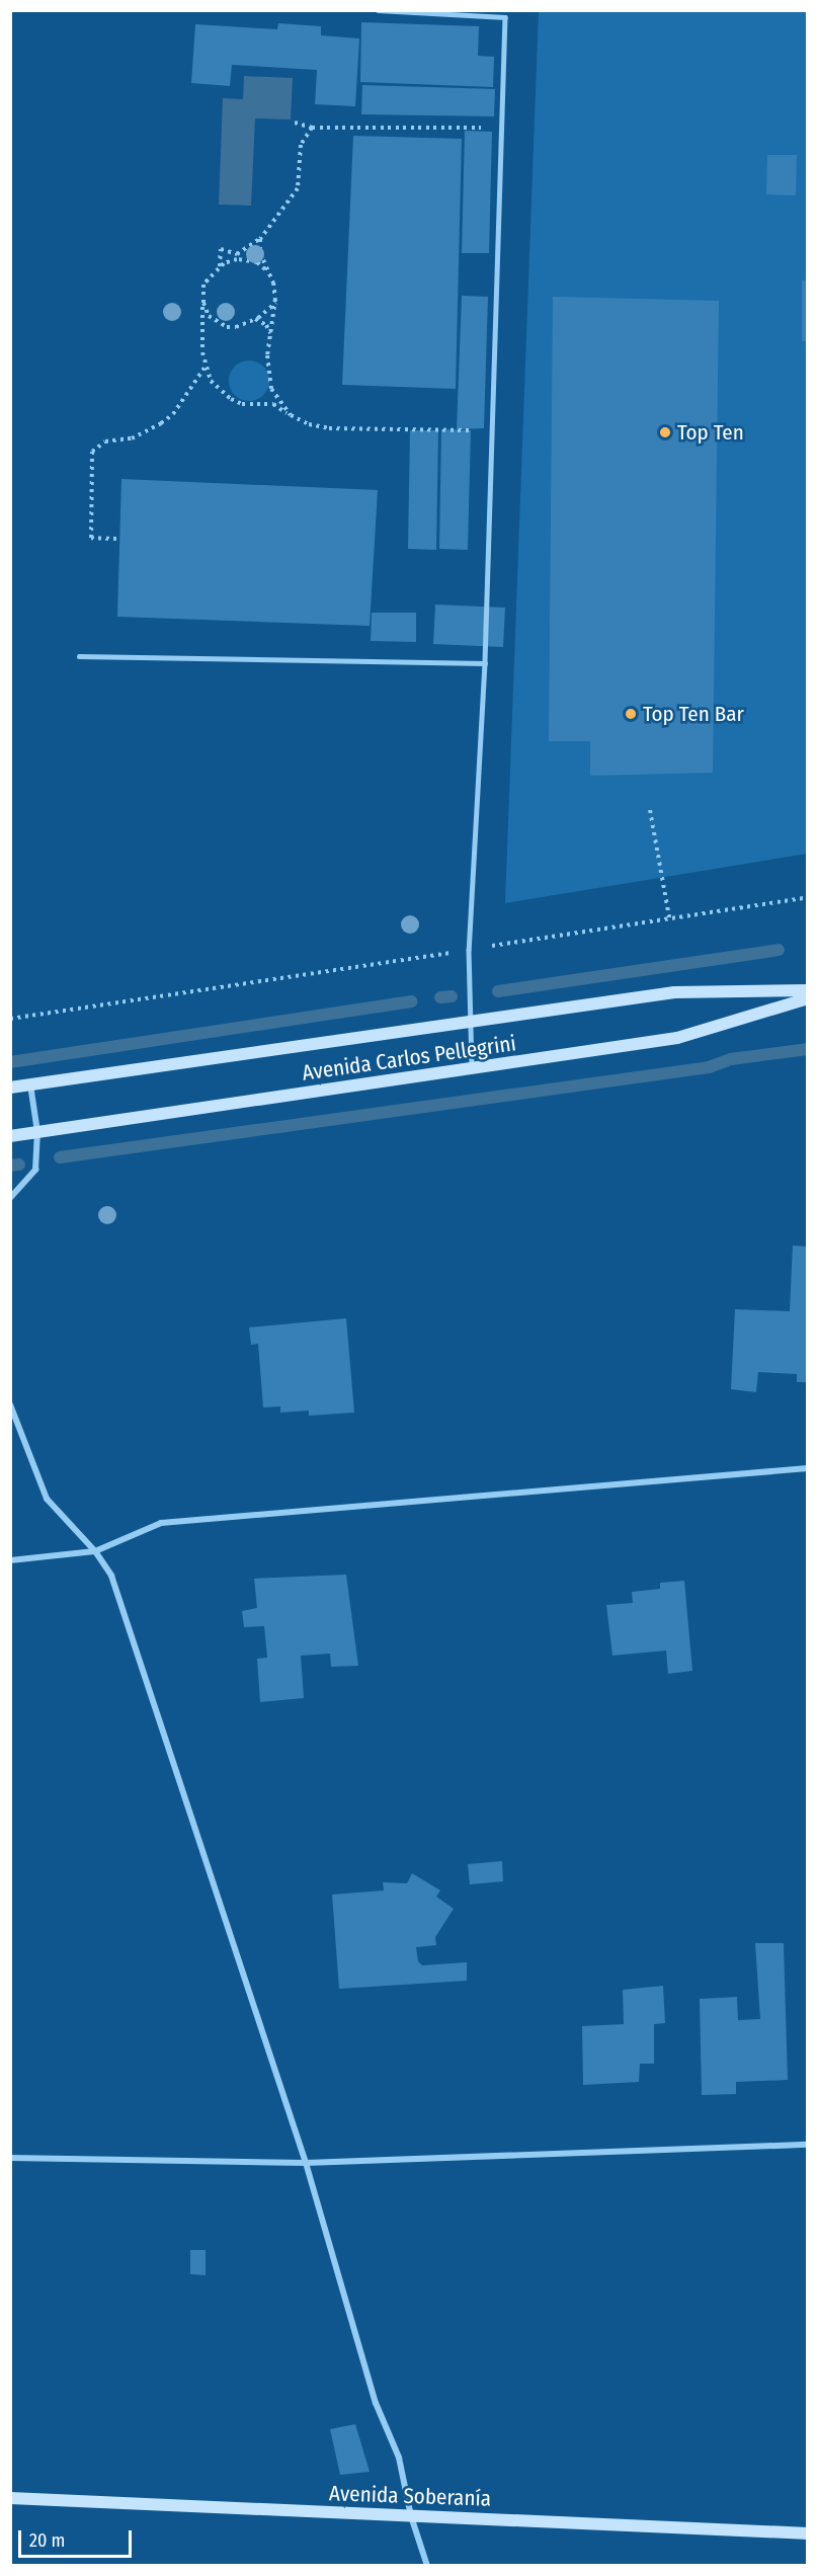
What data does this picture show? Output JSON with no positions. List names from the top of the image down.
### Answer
{
  "streets": {
    "main road": ["Avenida Carlos Pellegrini", "Avenida Soberanía"]
  },
  "places": ["Top Ten", "Top Ten Bar"],
  "scale_bar": "20 m"
}
